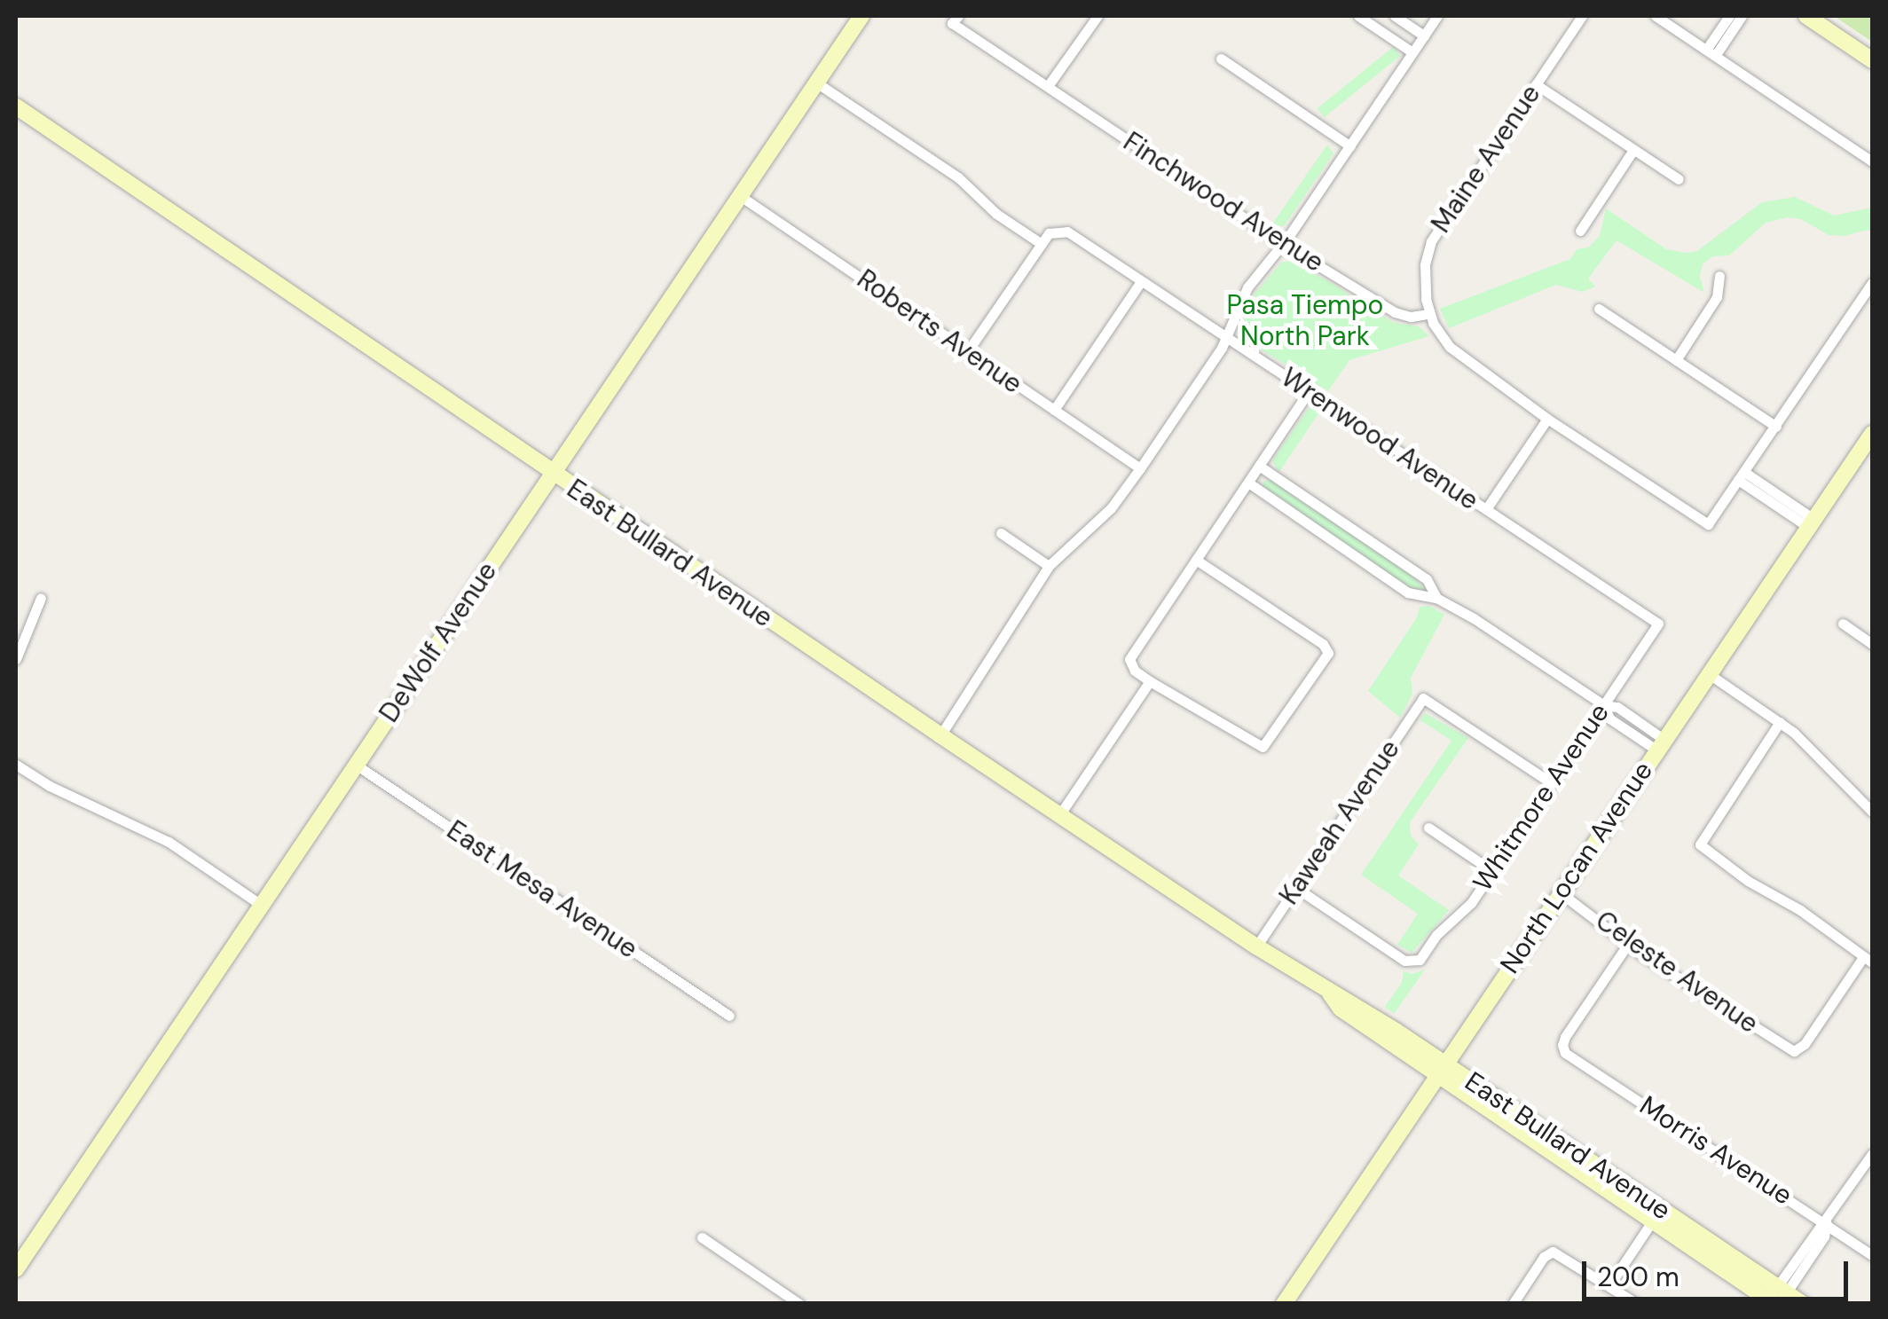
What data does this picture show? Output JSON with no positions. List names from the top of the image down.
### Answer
{
  "streets": {
    "street": [
      "Maine Avenue",
      "Finchwood Avenue",
      "Roberts Avenue",
      "Wrenwood Avenue",
      "East Bullard Avenue",
      "DeWolf Avenue",
      "Whitmore Avenue",
      "Kaweah Avenue",
      "North Locan Avenue",
      "East Mesa Avenue",
      "Celeste Avenue",
      "Morris Avenue"
    ]
  },
  "crossings": [
    ["Maine Avenue", "Finchwood Avenue"],
    ["Roberts Avenue", "DeWolf Avenue"],
    ["Wrenwood Avenue", "Whitmore Avenue"],
    ["East Bullard Avenue", "DeWolf Avenue"],
    ["East Bullard Avenue", "Kaweah Avenue"],
    ["East Bullard Avenue", "North Locan Avenue"],
    ["DeWolf Avenue", "East Mesa Avenue"],
    ["Whitmore Avenue", "Kaweah Avenue"],
    ["North Locan Avenue", "Celeste Avenue"],
    ["Celeste Avenue", "Morris Avenue"]
  ],
  "parks": ["Pasa Tiempo North Park"],
  "scale_bar": "200 m"
}
